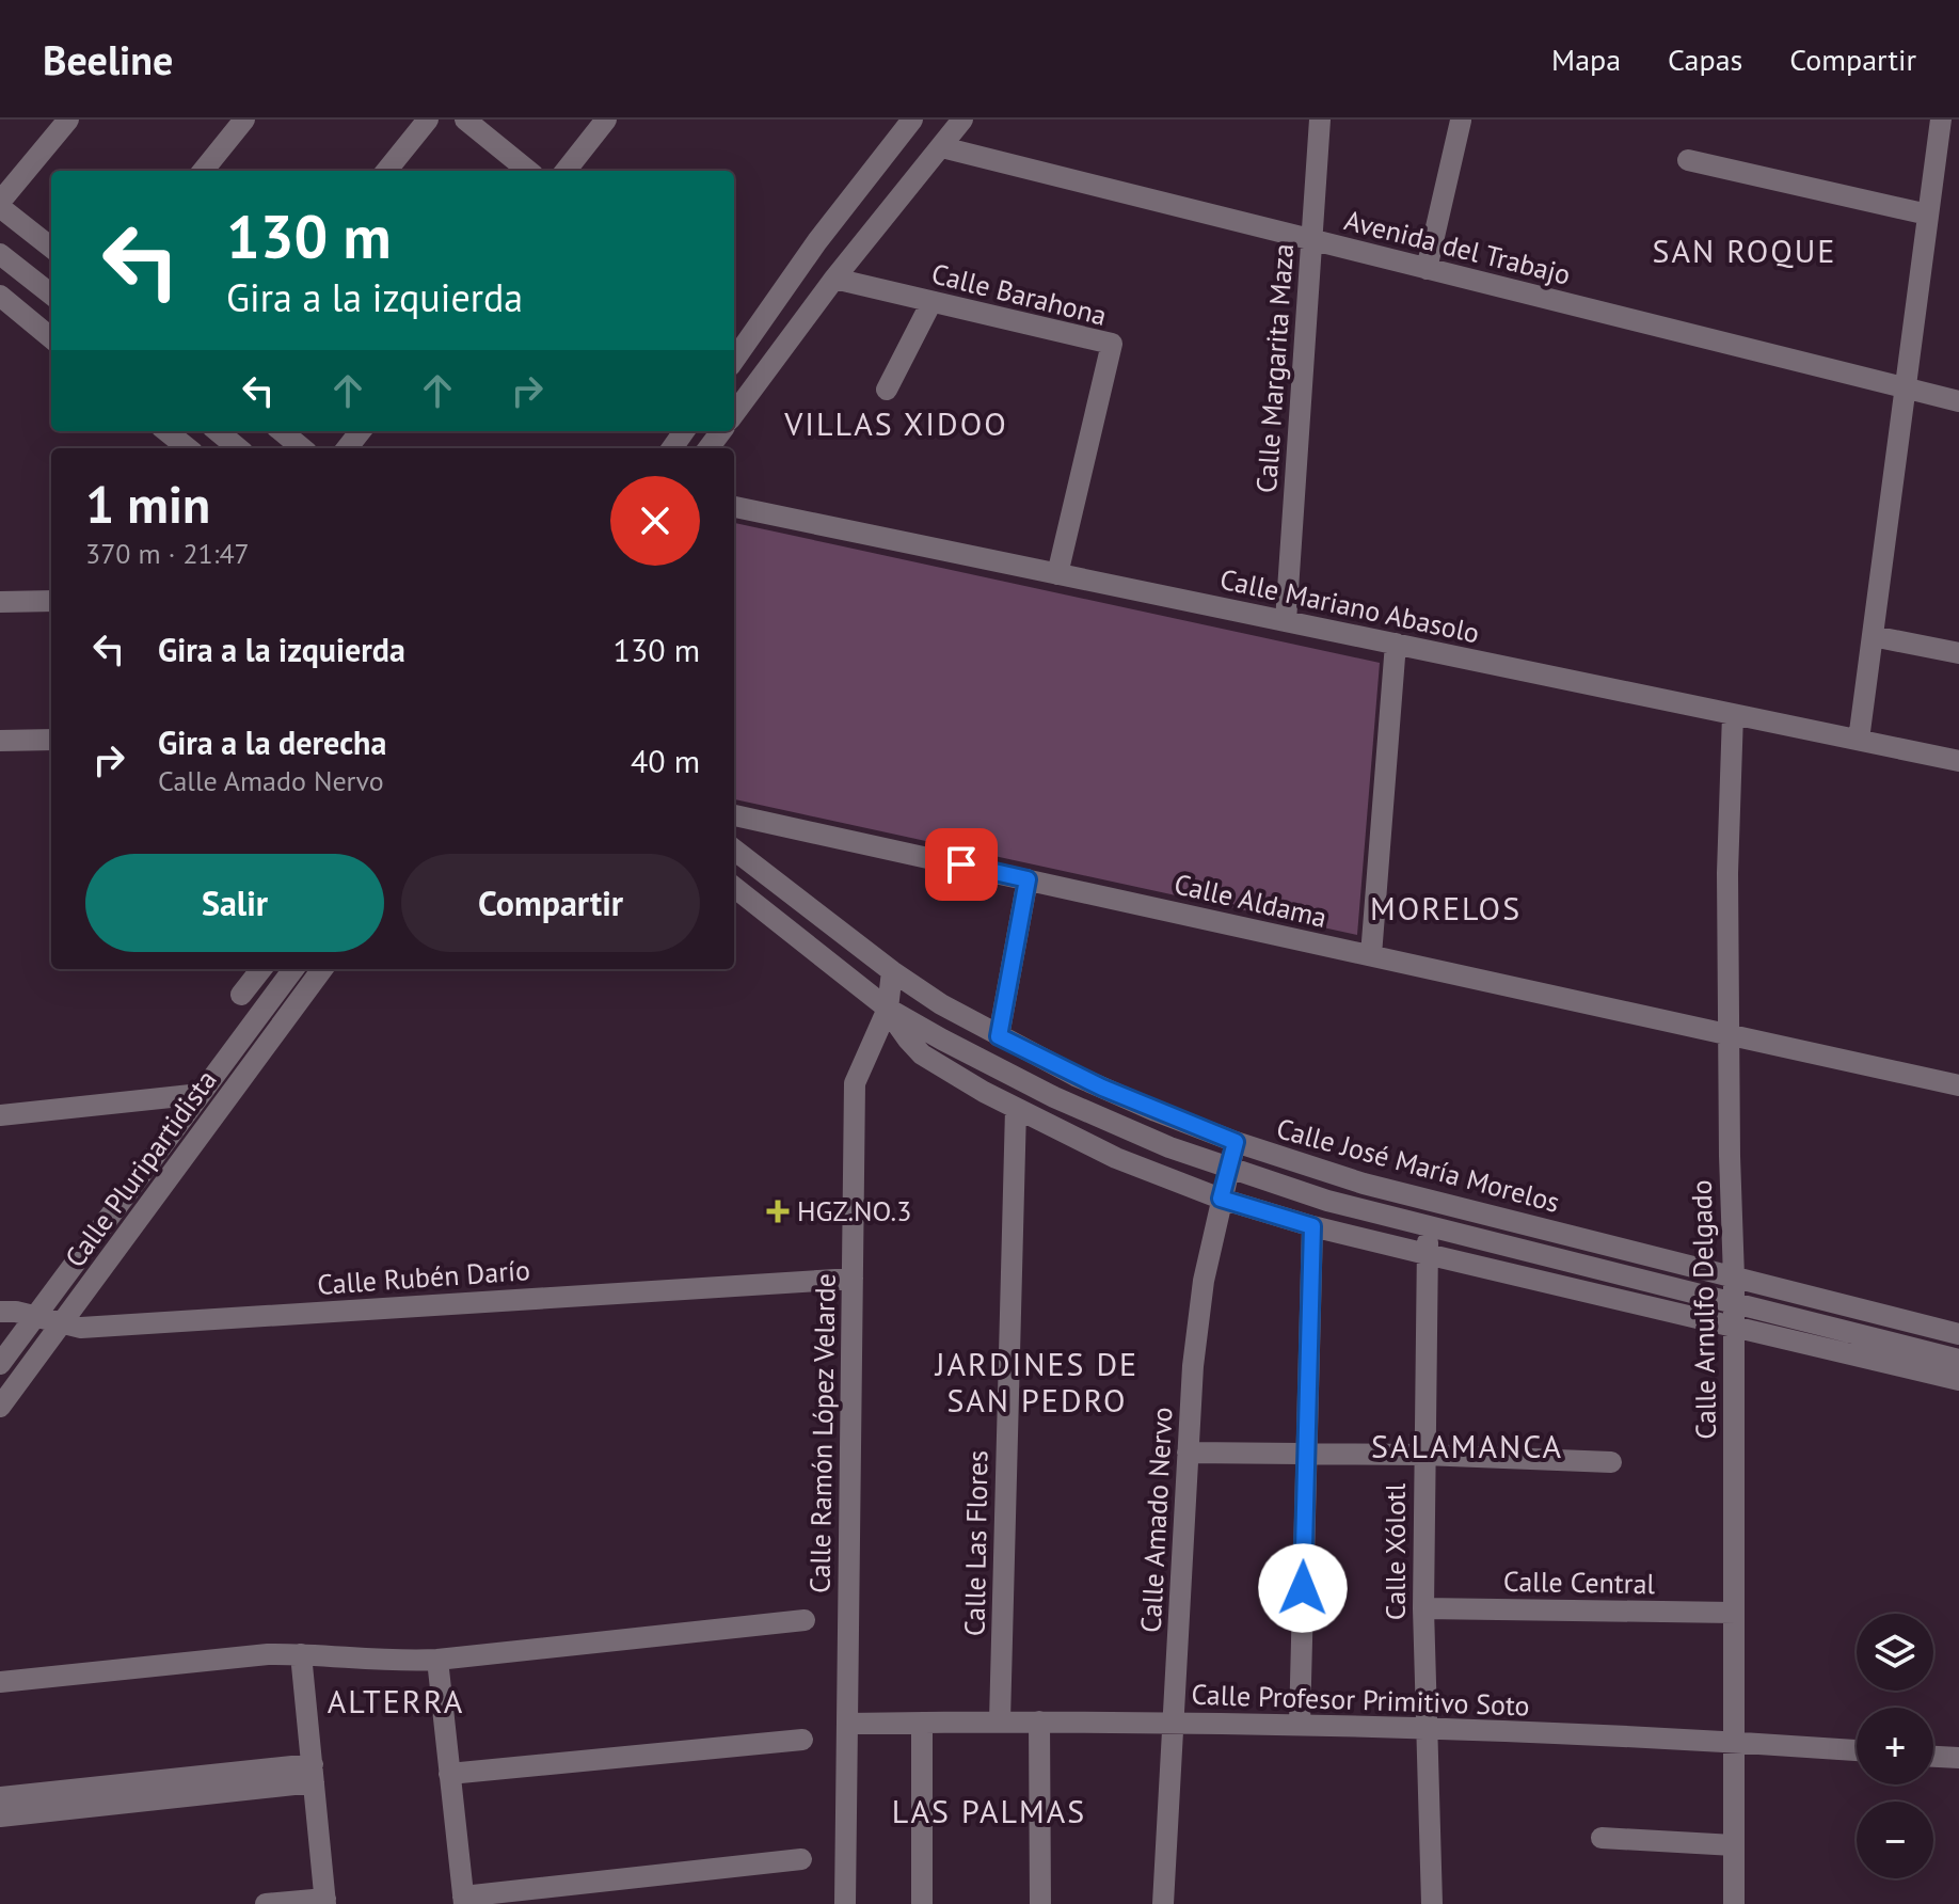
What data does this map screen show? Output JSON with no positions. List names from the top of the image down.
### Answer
{
  "streets": {
    "street": [
      "Avenida del Trabajo",
      "Calle Barahona",
      "Calle Margarita Maza",
      "Calle Mariano Abasolo",
      "Calle Aldama",
      "Calle José María Morelos",
      "Calle Pluripartidista",
      "Calle Rubén Darío",
      "Calle Arnulfo Delgado",
      "Calle Ramón López Velarde",
      "Calle Amado Nervo",
      "Calle Las Flores",
      "Calle Xólotl",
      "Calle Central",
      "Calle Profesor Primitivo Soto"
    ]
  },
  "crossings": [
    ["Avenida del Trabajo", "Calle Margarita Maza"],
    ["Calle Barahona", "Calle Mariano Abasolo"],
    ["Calle Margarita Maza", "Calle Mariano Abasolo"],
    ["Calle Mariano Abasolo", "Calle Arnulfo Delgado"],
    ["Calle Aldama", "Calle Arnulfo Delgado"],
    ["Calle José María Morelos", "Calle Arnulfo Delgado"],
    ["Calle José María Morelos", "Calle Ramón López Velarde"],
    ["Calle José María Morelos", "Calle Amado Nervo"],
    ["Calle José María Morelos", "Calle Xólotl"],
    ["Calle Pluripartidista", "Calle Rubén Darío"],
    ["Calle Rubén Darío", "Calle Ramón López Velarde"],
    ["Calle Arnulfo Delgado", "Calle Central"],
    ["Calle Arnulfo Delgado", "Calle Profesor Primitivo Soto"],
    ["Calle Ramón López Velarde", "Calle Profesor Primitivo Soto"],
    ["Calle Amado Nervo", "Calle Profesor Primitivo Soto"],
    ["Calle Las Flores", "Calle Profesor Primitivo Soto"],
    ["Calle Xólotl", "Calle Central"],
    ["Calle Xólotl", "Calle Profesor Primitivo Soto"]
  ],
  "districts": [
    "SAN ROQUE",
    "VILLAS XIDOO",
    "MORELOS",
    "JARDINES DE SAN PEDRO",
    "SALAMANCA",
    "ALTERRA",
    "LAS PALMAS"
  ],
  "places": {
    "health": ["HGZ.NO.3"]
  },
  "page": {
    "header": "Beeline",
    "nav": ["Mapa", "Capas", "Compartir"],
    "turn": ["130 m", "Gira a la izquierda"],
    "heading": ["1 min", "370 m · 21:47"],
    "list": [
      {
        "name": "Gira a la izquierda",
        "value": "130 m"
      },
      {
        "name": "Gira a la derecha",
        "note": "Calle Amado Nervo",
        "value": "40 m"
      }
    ],
    "buttons": ["Salir", "Compartir"],
    "map_buttons": ["+", "−"]
  }
}
